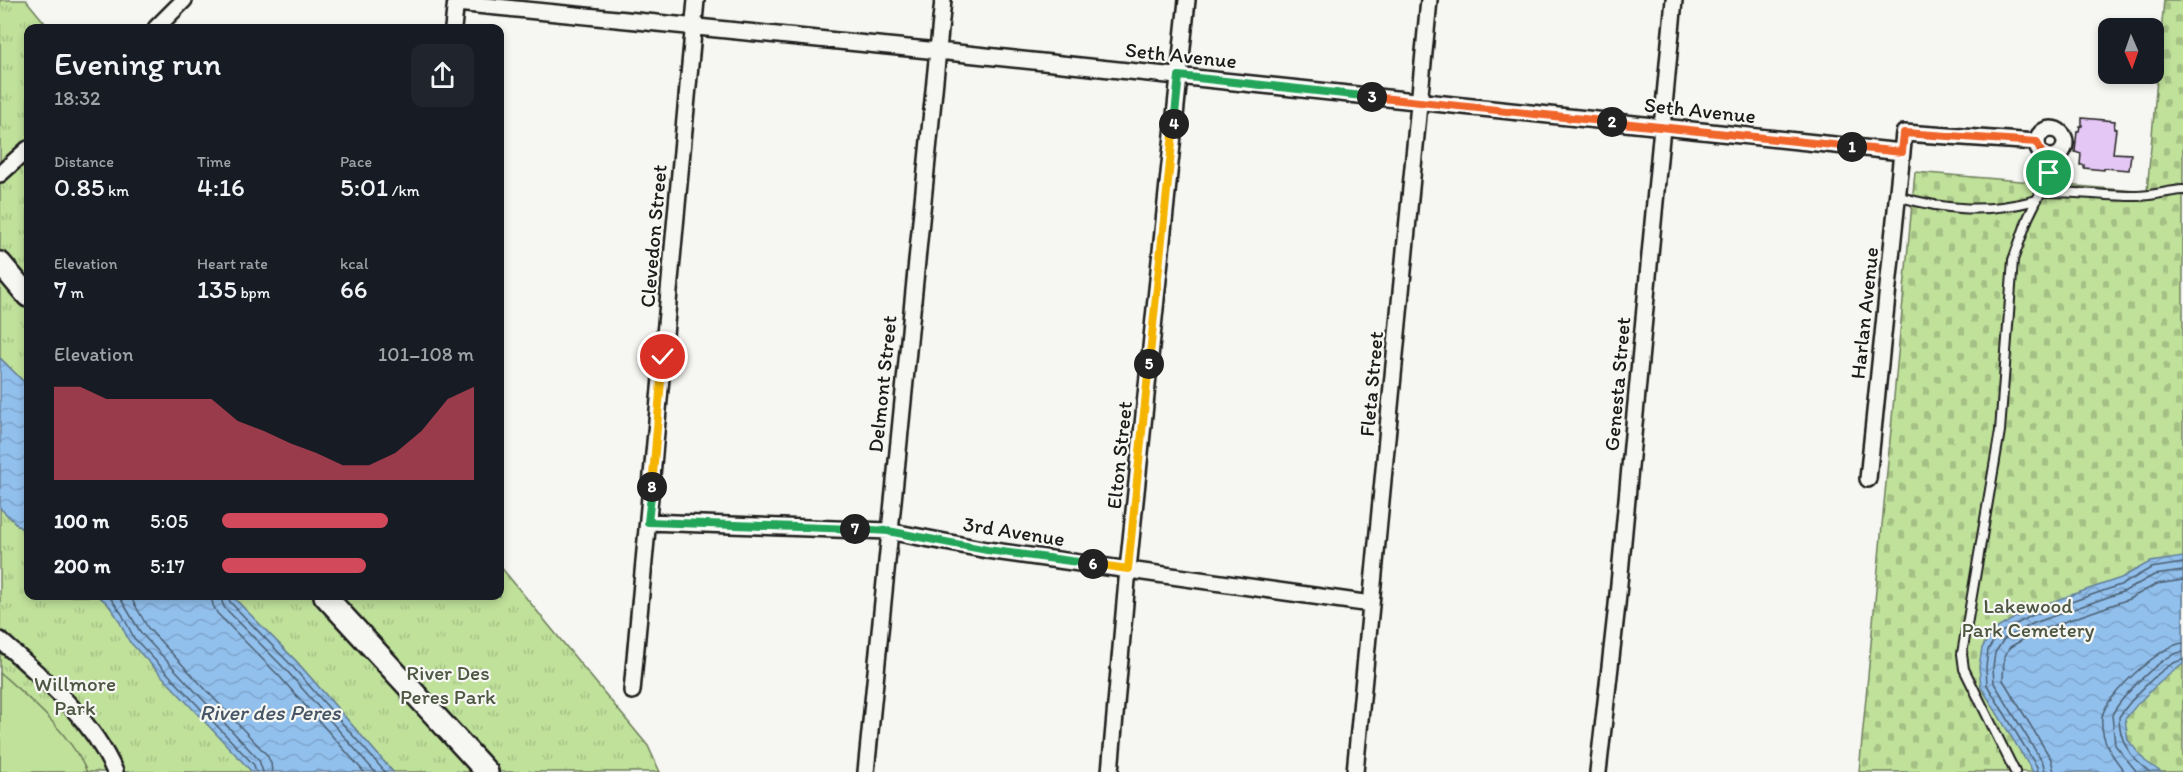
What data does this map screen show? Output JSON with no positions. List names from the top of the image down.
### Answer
{
  "streets": {
    "street": [
      "Seth Avenue",
      "Clevedon Street",
      "Harlan Avenue",
      "Delmont Street",
      "Fleta Street",
      "Genesta Street",
      "Elton Street",
      "3rd Avenue"
    ]
  },
  "crossings": [
    ["Seth Avenue", "Clevedon Street"],
    ["Seth Avenue", "Harlan Avenue"],
    ["Seth Avenue", "Delmont Street"],
    ["Seth Avenue", "Fleta Street"],
    ["Seth Avenue", "Genesta Street"],
    ["Seth Avenue", "Elton Street"],
    ["Clevedon Street", "3rd Avenue"],
    ["Delmont Street", "3rd Avenue"],
    ["Fleta Street", "3rd Avenue"],
    ["Elton Street", "3rd Avenue"]
  ],
  "water": ["River des Peres"],
  "parks": ["Lakewood Park Cemetery", "River Des Peres Park", "Willmore Park"],
  "north": "bottom",
  "page": {
    "heading": ["Evening run", "18:32"],
    "pins": [
      "3",
      "2",
      "4",
      "1",
      "5",
      "8",
      "7",
      "6"
    ],
    "stats": [
      ["Distance", "0.85 km"],
      ["Time", "4:16"],
      ["Pace", "5:01 /km"],
      ["Elevation", "7 m"],
      ["Heart rate", "135 bpm"],
      ["kcal", "66"]
    ],
    "chart": ["Elevation", "101–108 m"],
    "list": [
      {
        "name": "100 m",
        "note": "5:05"
      },
      {
        "name": "200 m",
        "note": "5:17"
      }
    ]
  }
}
